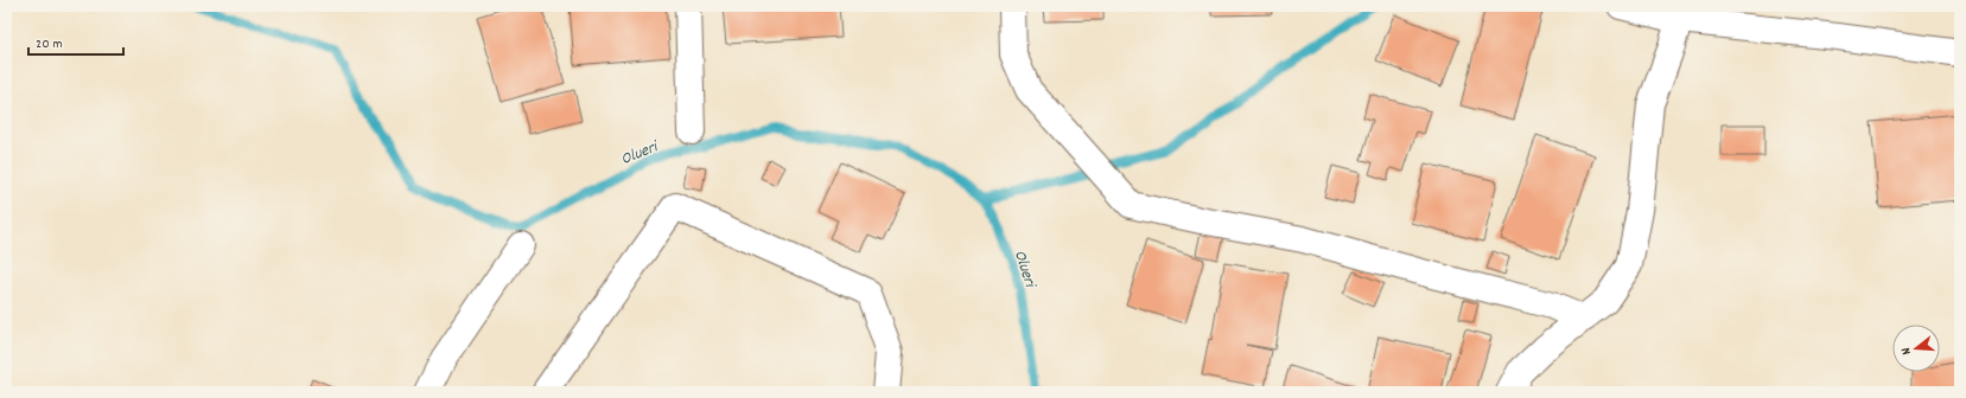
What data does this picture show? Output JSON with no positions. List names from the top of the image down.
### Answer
{
  "water": ["Olueri"],
  "scale_bar": "20 m",
  "north": "left"
}
